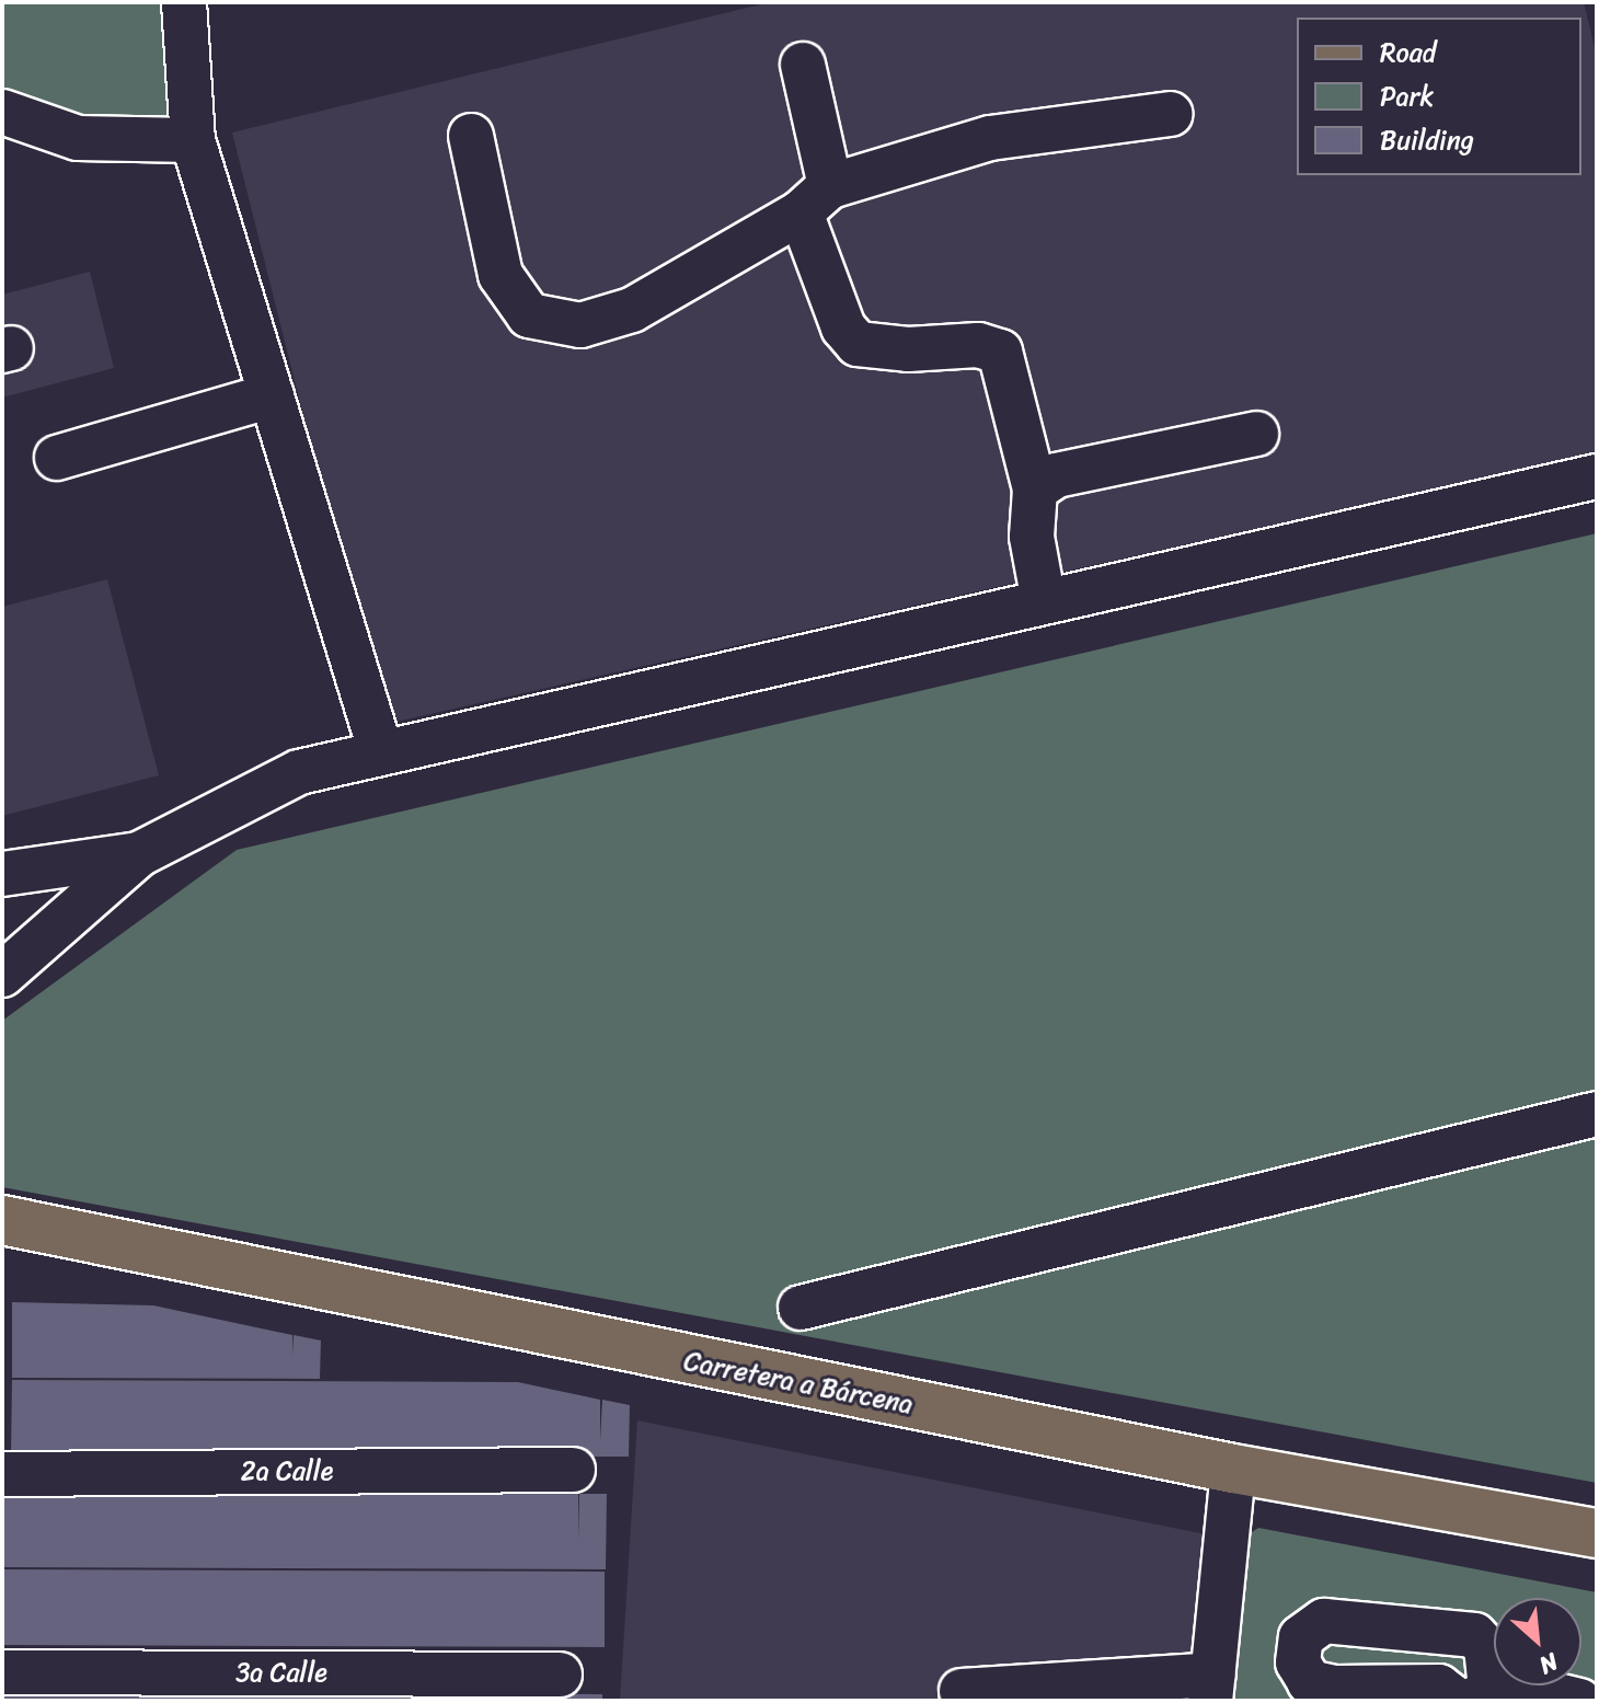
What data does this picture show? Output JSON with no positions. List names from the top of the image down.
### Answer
{
  "streets": {
    "main road": ["Carretera a Bárcena"],
    "street": ["2a Calle", "3a Calle"]
  },
  "legend": ["Road", "Park", "Building"],
  "north": "bottom right"
}
